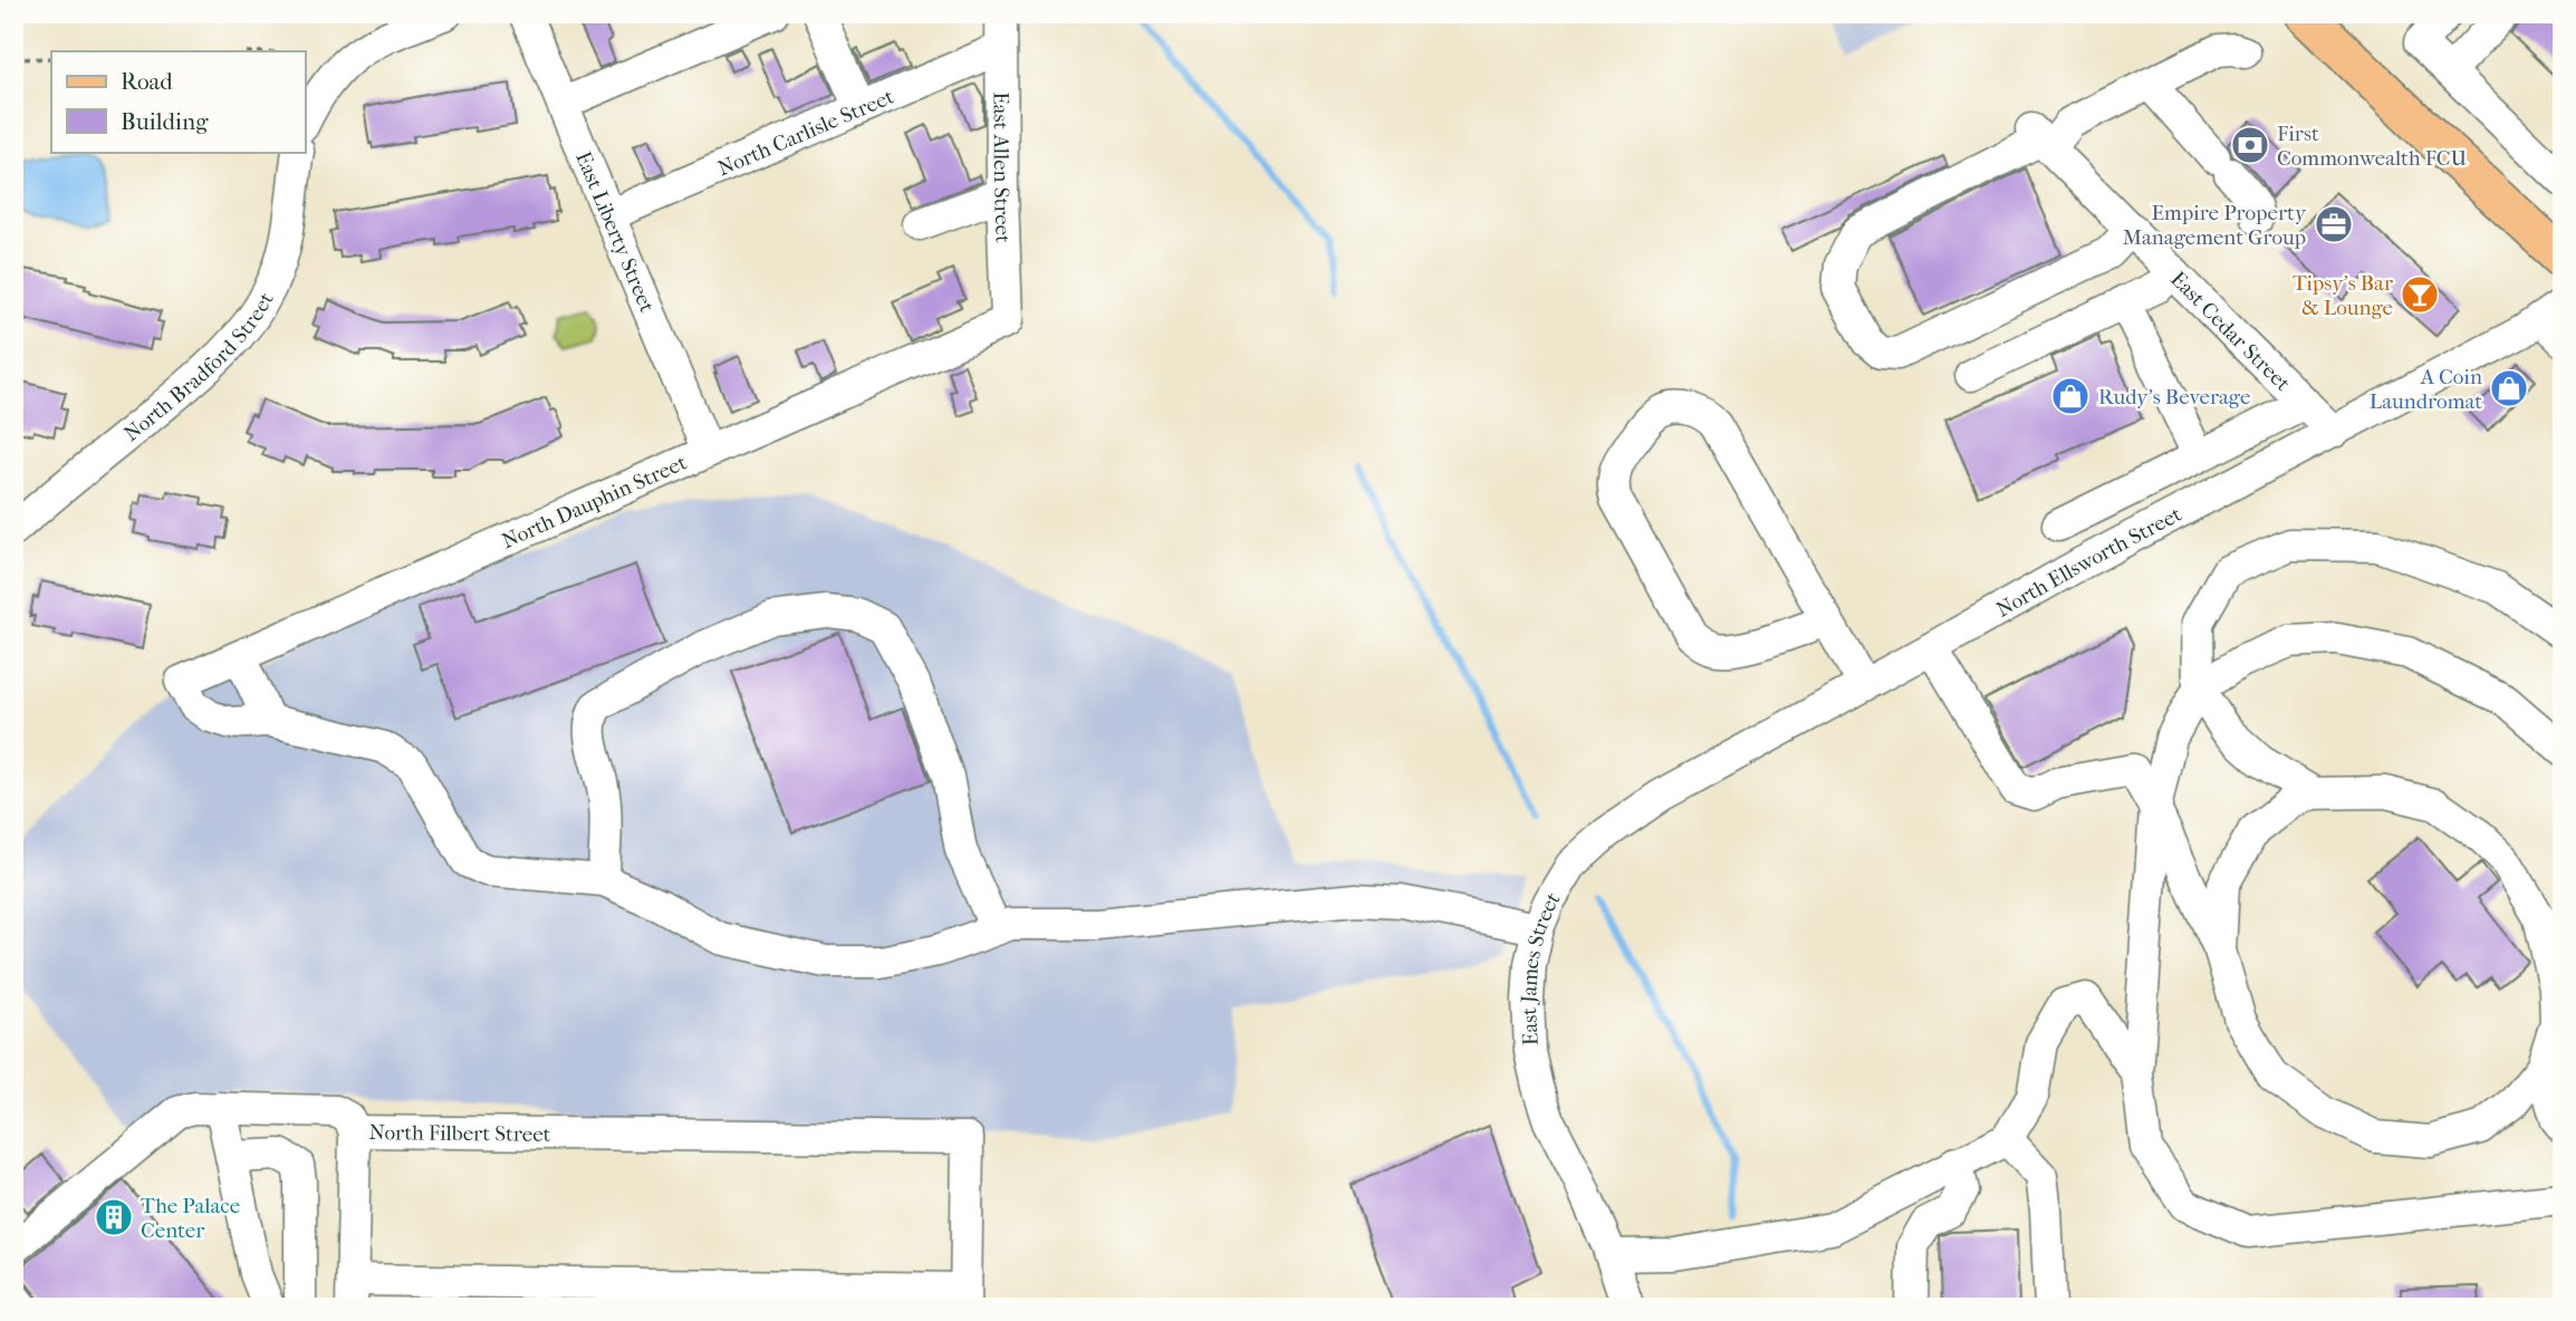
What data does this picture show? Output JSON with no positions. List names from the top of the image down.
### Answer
{
  "streets": {
    "street": [
      "North Carlisle Street",
      "East Allen Street",
      "East Liberty Street",
      "East Cedar Street",
      "North Bradford Street",
      "North Dauphin Street",
      "North Ellsworth Street",
      "East James Street",
      "North Filbert Street"
    ]
  },
  "crossings": [
    ["North Carlisle Street", "East Allen Street"],
    ["North Carlisle Street", "East Liberty Street"],
    ["East Allen Street", "North Dauphin Street"],
    ["East Liberty Street", "North Dauphin Street"],
    ["East Cedar Street", "North Ellsworth Street"],
    ["North Ellsworth Street", "East James Street"]
  ],
  "places": {
    "bank": ["First Commonwealth FCU"],
    "office": ["Empire Property Management Group"],
    "bar": ["Tipsy's Bar & Lounge"],
    "shop": ["A Coin Laundromat", "Rudy's Beverage"],
    "building": ["The Palace Center"]
  },
  "legend": ["Road", "Building"]
}
